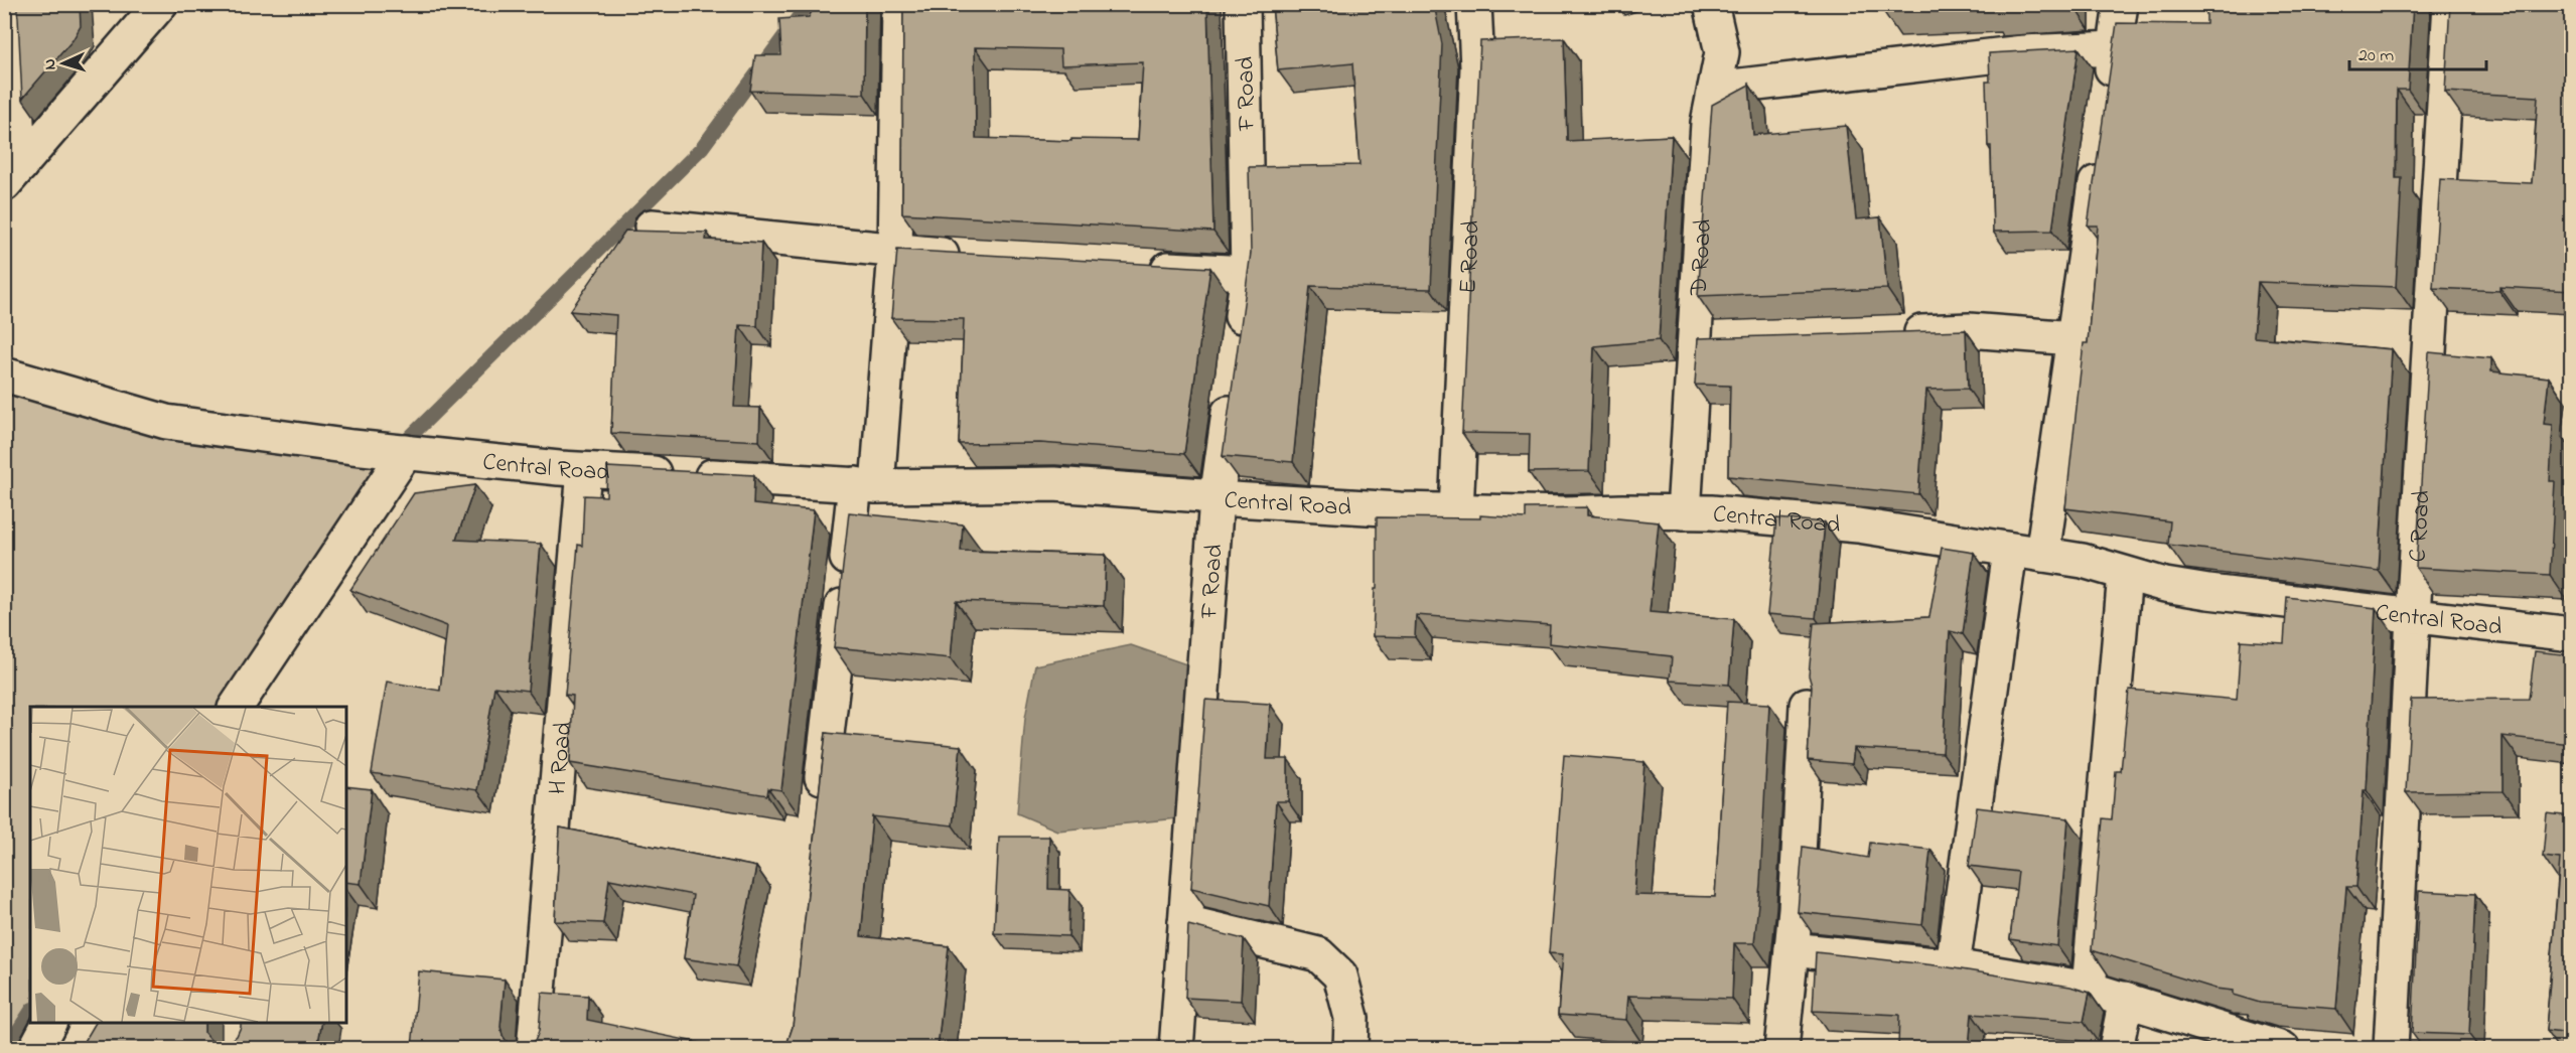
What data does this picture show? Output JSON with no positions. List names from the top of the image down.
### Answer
{
  "streets": {
    "street": [
      "F Road",
      "E Road",
      "D Road",
      "Central Road",
      "C Road",
      "H Road"
    ]
  },
  "crossings": [
    ["F Road", "Central Road"],
    ["E Road", "Central Road"],
    ["D Road", "Central Road"],
    ["Central Road", "C Road"],
    ["Central Road", "H Road"]
  ],
  "scale_bar": "20 m",
  "north": "left"
}
